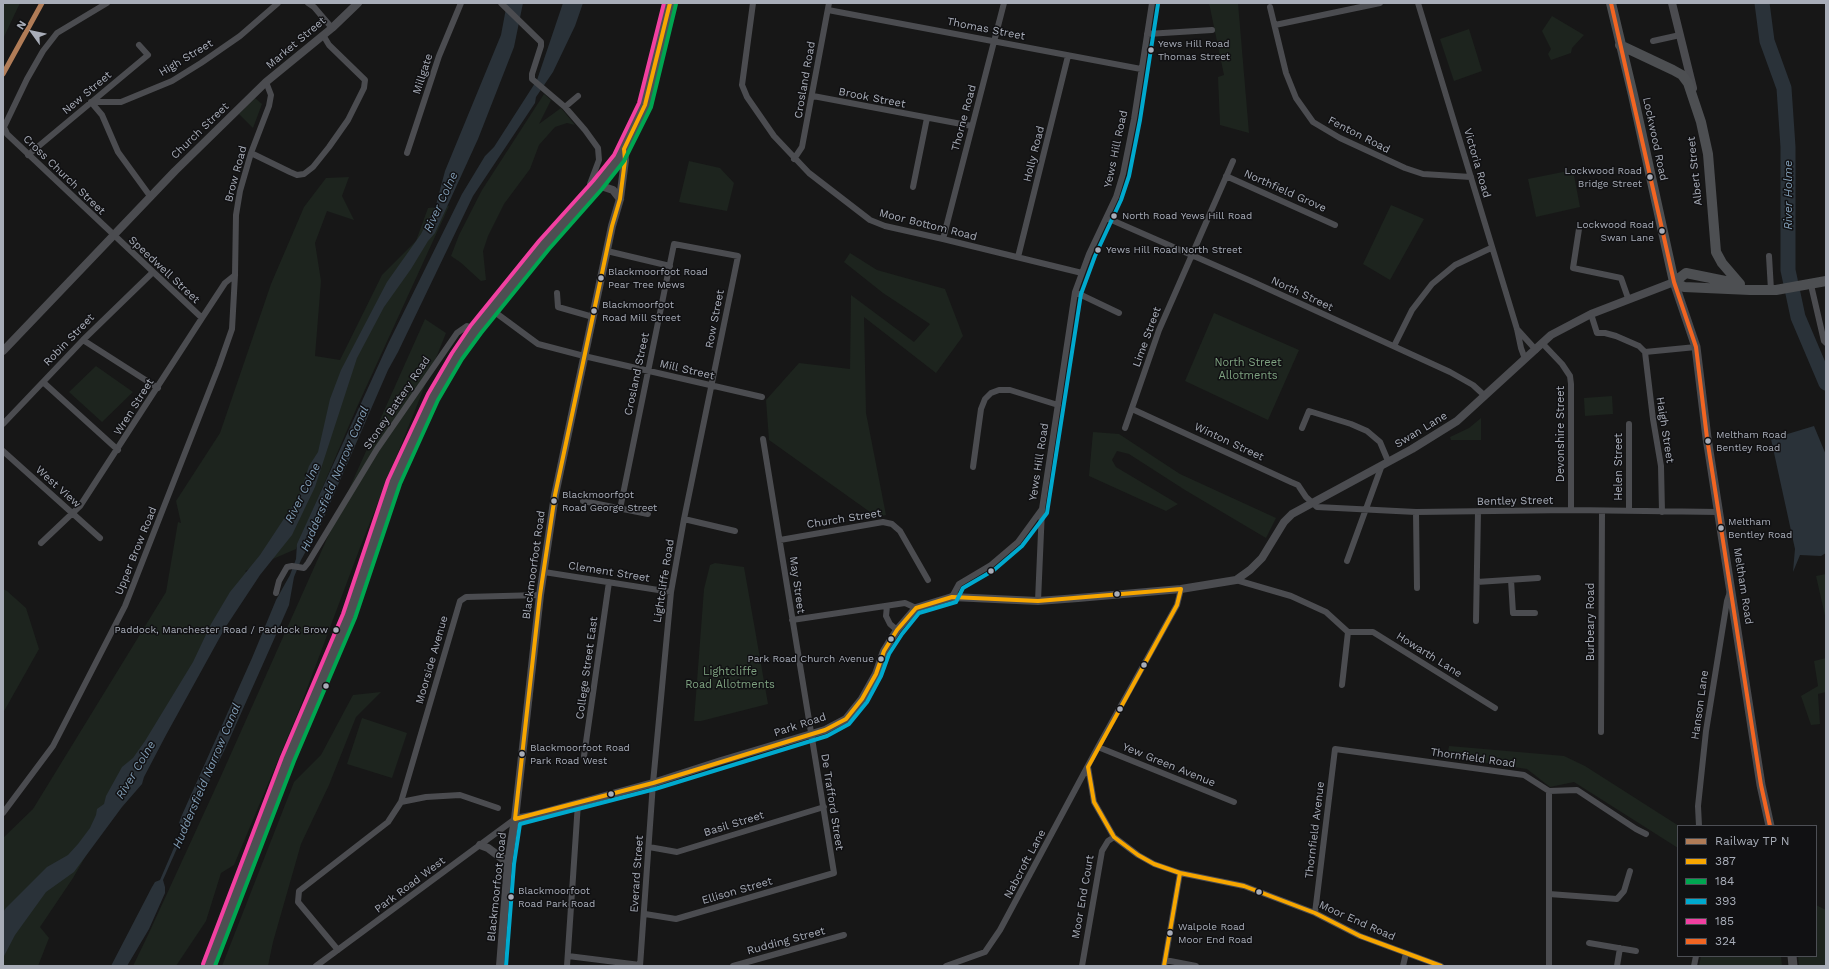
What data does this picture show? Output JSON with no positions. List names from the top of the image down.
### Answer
{
  "streets": {
    "main road": ["Lockwood Road", "Albert Street", "Meltham Road"],
    "street": [
      "Thomas Street",
      "Market Street",
      "High Street",
      "Millgate",
      "Crosland Road",
      "New Street",
      "Brook Street",
      "Thorne Road",
      "Church Street",
      "Fenton Road",
      "Yews Hill Road",
      "Holly Road",
      "Victoria Road",
      "Brow Road",
      "Cross Church Street",
      "Northfield Grove",
      "Moor Bottom Road",
      "Speedwell Street",
      "North Street",
      "Row Street",
      "Lime Street",
      "Robin Street",
      "Mill Street",
      "Crosland Street",
      "Stoney Battery Road",
      "Wren Street",
      "Swan Lane",
      "Haigh Street",
      "Devonshire Street",
      "Winton Street",
      "Helen Street",
      "West View",
      "Bentley Street",
      "Upper Brow Road",
      "Blackmoorfoot Road",
      "Clement Street",
      "Lightcliffe Road",
      "May Street",
      "Burbeary Road",
      "Howarth Lane",
      "Moorside Avenue",
      "College Street East",
      "Hanson Lane",
      "Park Road",
      "Thornfield Road",
      "Yew Green Avenue",
      "De Trafford Street",
      "Basil Street",
      "Thornfield Avenue",
      "Nabcroft Lane",
      "Everard Street",
      "Park Road West",
      "Ellison Street",
      "Moor End Court",
      "Moor End Road",
      "Rudding Street"
    ]
  },
  "crossings": [
    ["Thomas Street", "Crosland Road"],
    ["Thomas Street", "Thorne Road"],
    ["Thomas Street", "Yews Hill Road"],
    ["Thomas Street", "Holly Road"],
    ["Market Street", "Church Street"],
    ["Market Street", "Brow Road"],
    ["High Street", "New Street"],
    ["Crosland Road", "Brook Street"],
    ["Crosland Road", "Moor Bottom Road"],
    ["New Street", "Cross Church Street"],
    ["Brook Street", "Thorne Road"],
    ["Thorne Road", "Moor Bottom Road"],
    ["Church Street", "Brow Road"],
    ["Church Street", "Cross Church Street"],
    ["Church Street", "Speedwell Street"],
    ["Church Street", "May Street"],
    ["Fenton Road", "Victoria Road"],
    ["Lockwood Road", "Swan Lane"],
    ["Lockwood Road", "Meltham Road"],
    ["Yews Hill Road", "Moor Bottom Road"],
    ["Yews Hill Road", "North Street"],
    ["Holly Road", "Moor Bottom Road"],
    ["Victoria Road", "Swan Lane"],
    ["Brow Road", "Wren Street"],
    ["Brow Road", "Upper Brow Road"],
    ["Cross Church Street", "Speedwell Street"],
    ["Northfield Grove", "Lime Street"],
    ["Speedwell Street", "Robin Street"],
    ["Speedwell Street", "Wren Street"],
    ["North Street", "Lime Street"],
    ["North Street", "Swan Lane"],
    ["Row Street", "Mill Street"],
    ["Row Street", "Crosland Street"],
    ["Row Street", "Lightcliffe Road"],
    ["Lime Street", "Winton Street"],
    ["Mill Street", "Crosland Street"],
    ["Mill Street", "Blackmoorfoot Road"],
    ["Mill Street", "Lightcliffe Road"],
    ["Wren Street", "West View"],
    ["Wren Street", "Upper Brow Road"],
    ["Swan Lane", "Devonshire Street"],
    ["Swan Lane", "Winton Street"],
    ["Swan Lane", "Bentley Street"],
    ["Swan Lane", "Meltham Road"],
    ["Swan Lane", "Nabcroft Lane"],
    ["Haigh Street", "Bentley Street"],
    ["Devonshire Street", "Bentley Street"],
    ["Winton Street", "Bentley Street"],
    ["Helen Street", "Bentley Street"],
    ["Bentley Street", "Meltham Road"],
    ["Bentley Street", "Burbeary Road"],
    ["Blackmoorfoot Road", "Clement Street"],
    ["Blackmoorfoot Road", "Moorside Avenue"],
    ["Blackmoorfoot Road", "Park Road"],
    ["Blackmoorfoot Road", "Park Road West"],
    ["Clement Street", "Lightcliffe Road"],
    ["Clement Street", "College Street East"],
    ["Lightcliffe Road", "Park Road"],
    ["Lightcliffe Road", "Everard Street"],
    ["May Street", "Park Road"],
    ["May Street", "De Trafford Street"],
    ["Meltham Road", "Hanson Lane"],
    ["Moorside Avenue", "Park Road West"],
    ["Park Road", "De Trafford Street"],
    ["Park Road", "Everard Street"],
    ["Park Road", "Park Road West"],
    ["Thornfield Road", "Thornfield Avenue"],
    ["Yew Green Avenue", "Nabcroft Lane"],
    ["De Trafford Street", "Basil Street"],
    ["De Trafford Street", "Ellison Street"],
    ["Basil Street", "Everard Street"],
    ["Thornfield Avenue", "Moor End Road"],
    ["Nabcroft Lane", "Moor End Road"],
    ["Everard Street", "Ellison Street"],
    ["Moor End Court", "Moor End Road"]
  ],
  "water": ["River Holme", "River Colne", "Huddersfield Narrow Canal"],
  "parks": ["North Street Allotments", "Lightcliffe Road Allotments"],
  "places": [
    "Yews Hill Road Thomas Street",
    "Lockwood Road Bridge Street",
    "North Road Yews Hill Road",
    "Lockwood Road Swan Lane",
    "Yews Hill Road North Street",
    "Blackmoorfoot Road Pear Tree Mews",
    "Blackmoorfoot Road Mill Street",
    "Meltham Road Bentley Road",
    "Blackmoorfoot Road George Street",
    "Meltham Bentley Road",
    "Paddock, Manchester Road / Paddock Brow",
    "Park Road Church Avenue",
    "Blackmoorfoot Road Park Road West",
    "Blackmoorfoot Road Park Road",
    "Walpole Road Moor End Road"
  ],
  "lines": [
    "transit line 387",
    "transit line 185",
    "transit line 324",
    "transit line 184",
    "transit line 393"
  ],
  "legend": [
    "Railway TP N",
    "387",
    "184",
    "393",
    "185",
    "324"
  ],
  "north": "top left"
}
